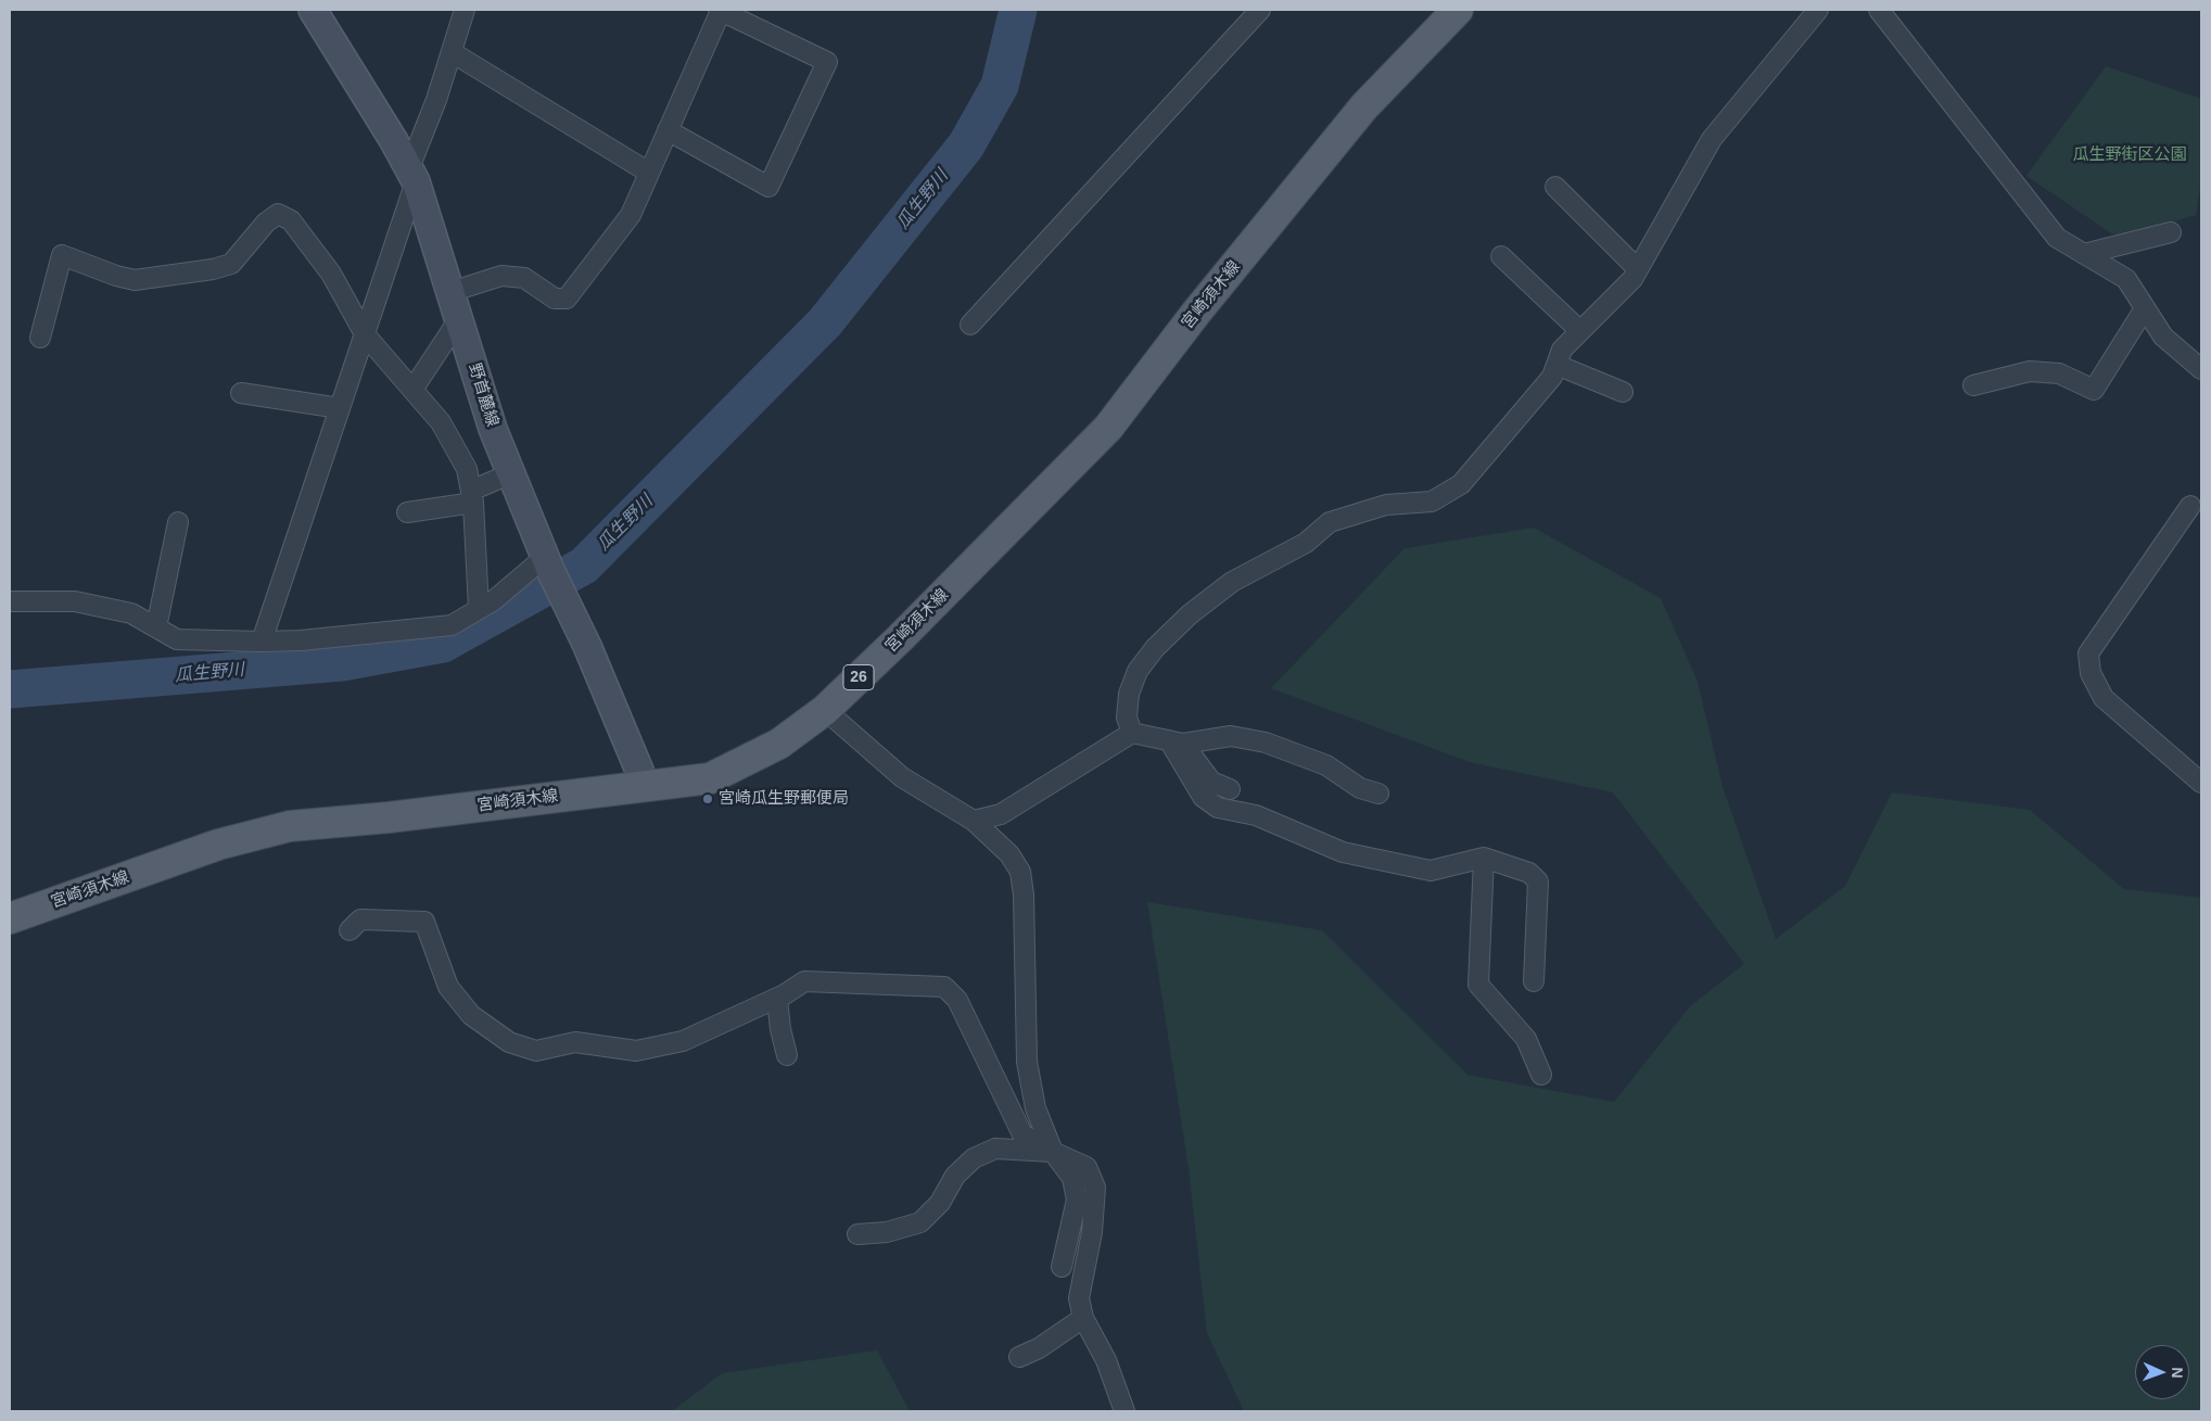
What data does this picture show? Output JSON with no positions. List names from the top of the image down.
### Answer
{
  "streets": {
    "main road": ["宮崎須木線", "野首麓線", "26"]
  },
  "crossings": [
    ["宮崎須木線", "野首麓線"]
  ],
  "water": ["瓜生野川"],
  "parks": ["瓜生野街区公園"],
  "places": ["宮崎瓜生野郵便局"],
  "north": "right"
}
